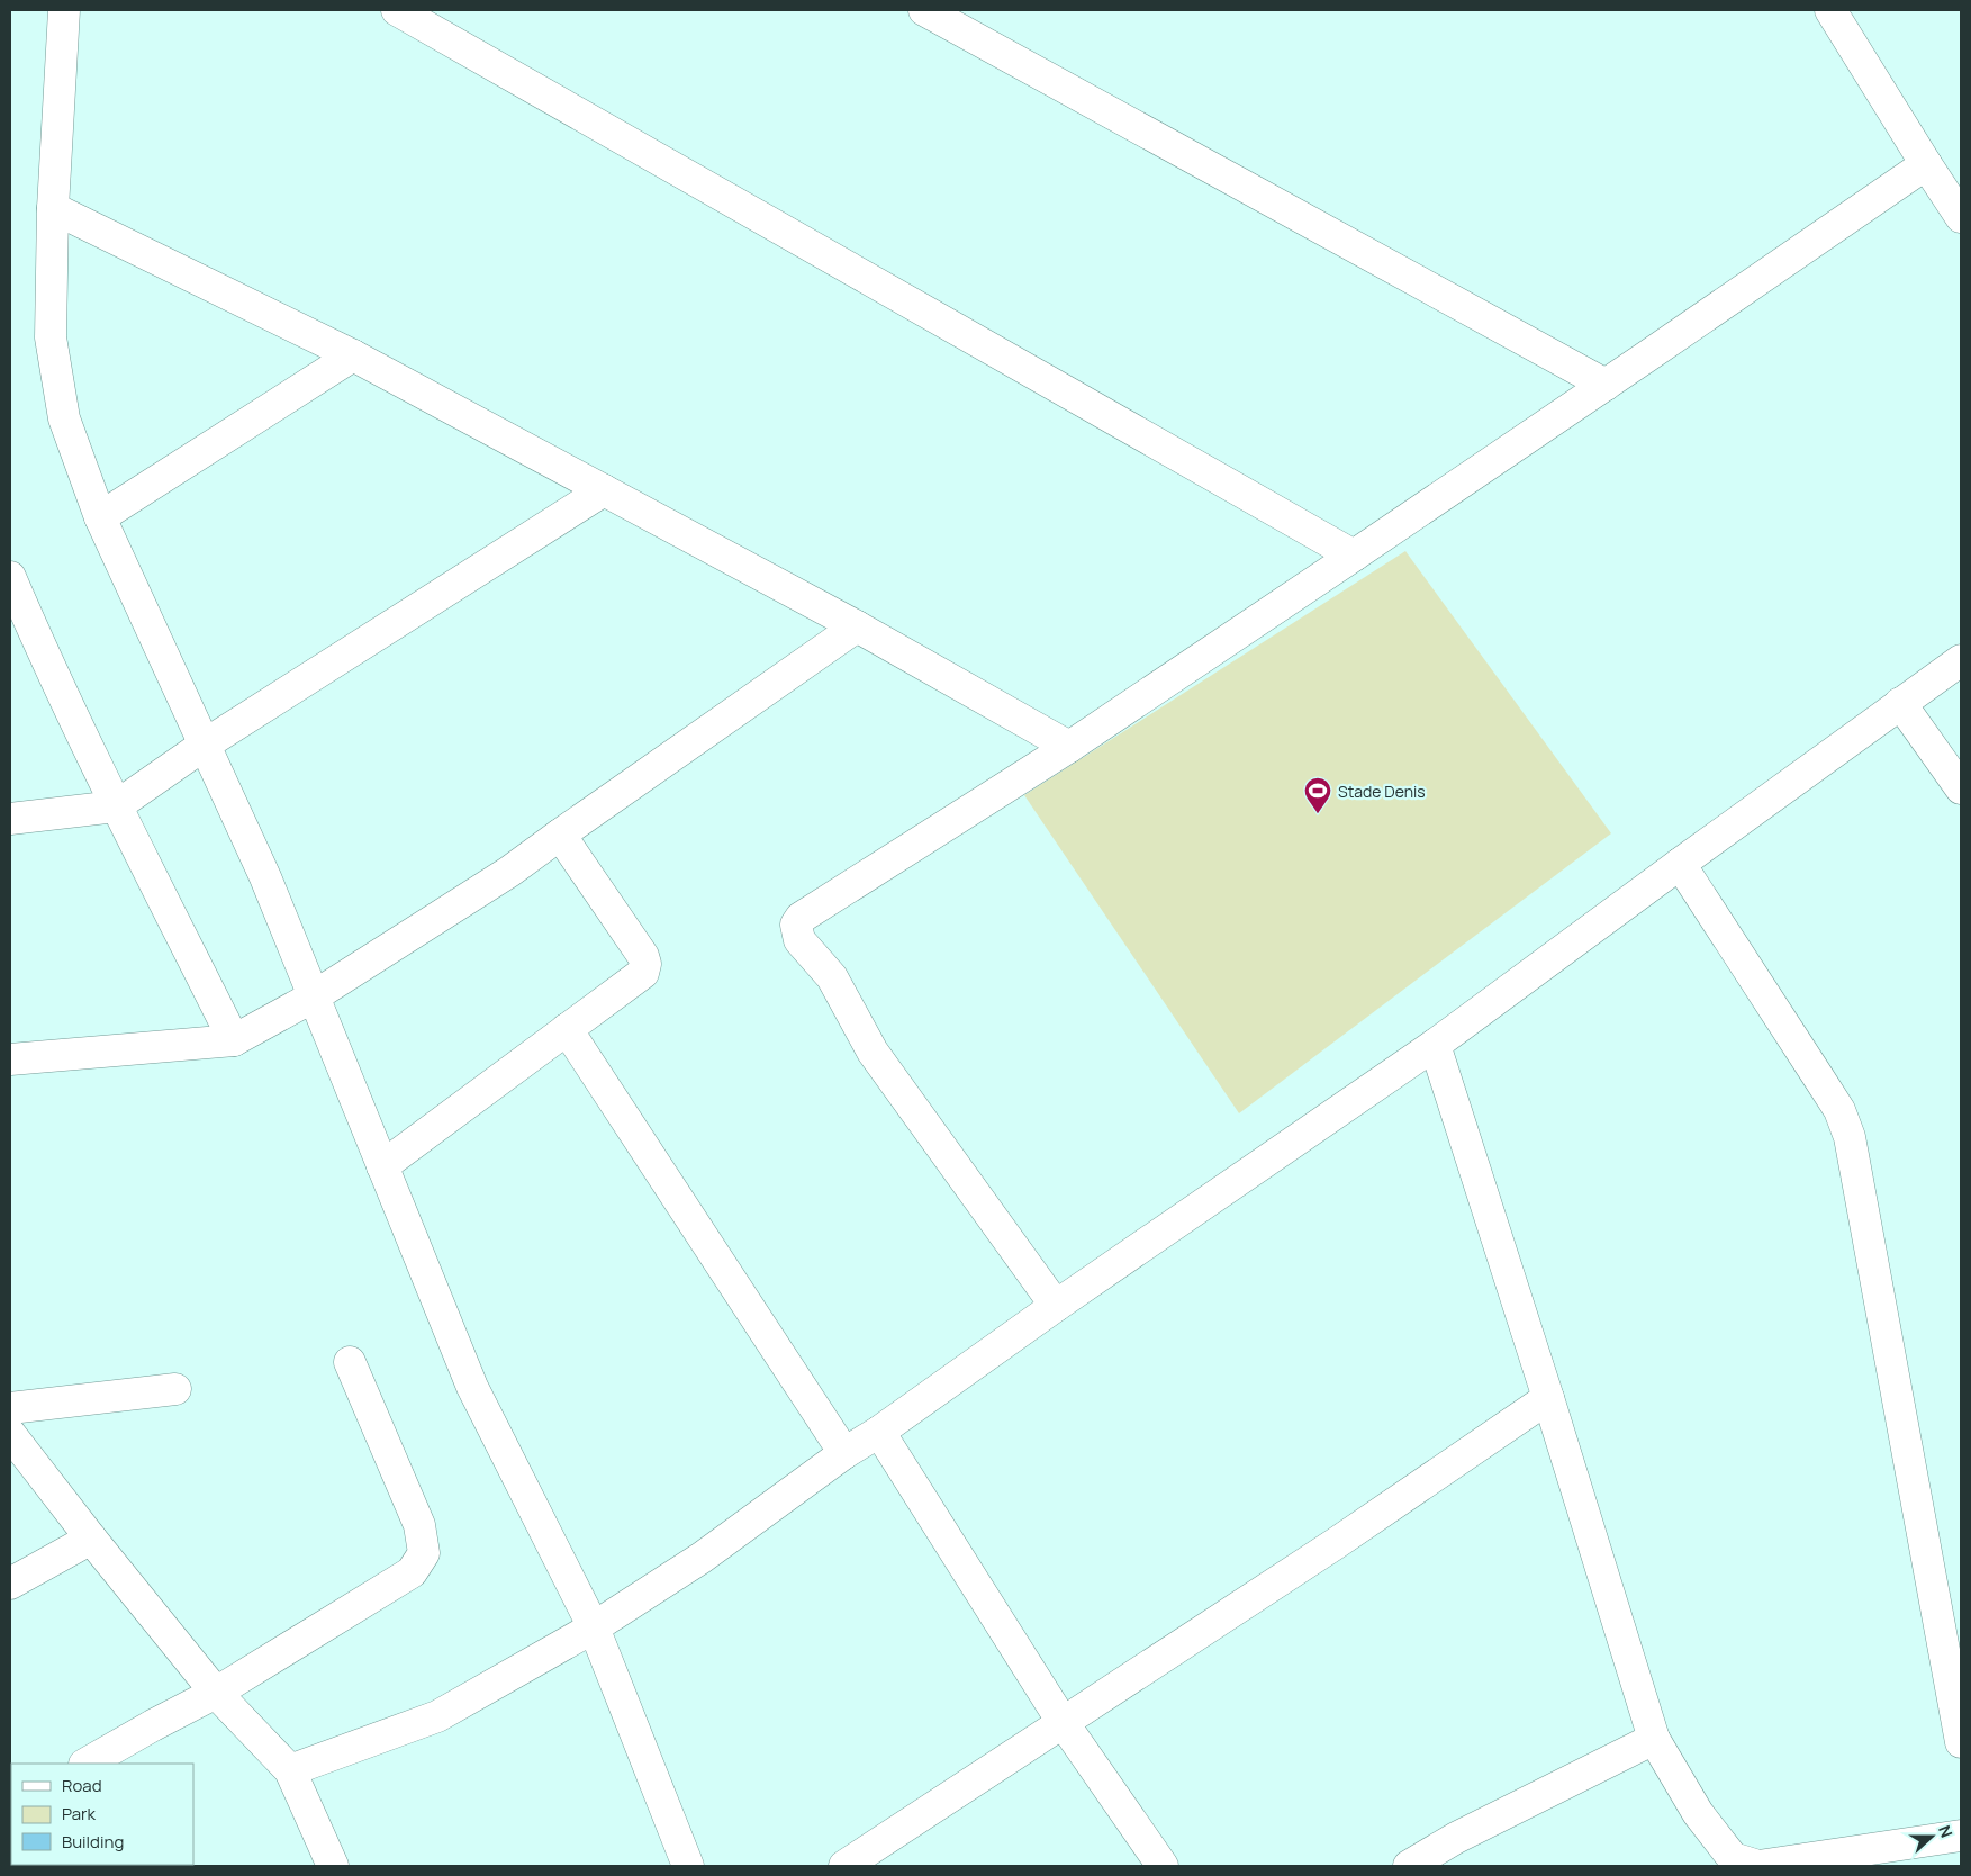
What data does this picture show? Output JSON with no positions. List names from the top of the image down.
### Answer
{
  "places": {
    "sports": ["Stade Denis"]
  },
  "legend": ["Road", "Park", "Building"],
  "north": "right"
}
